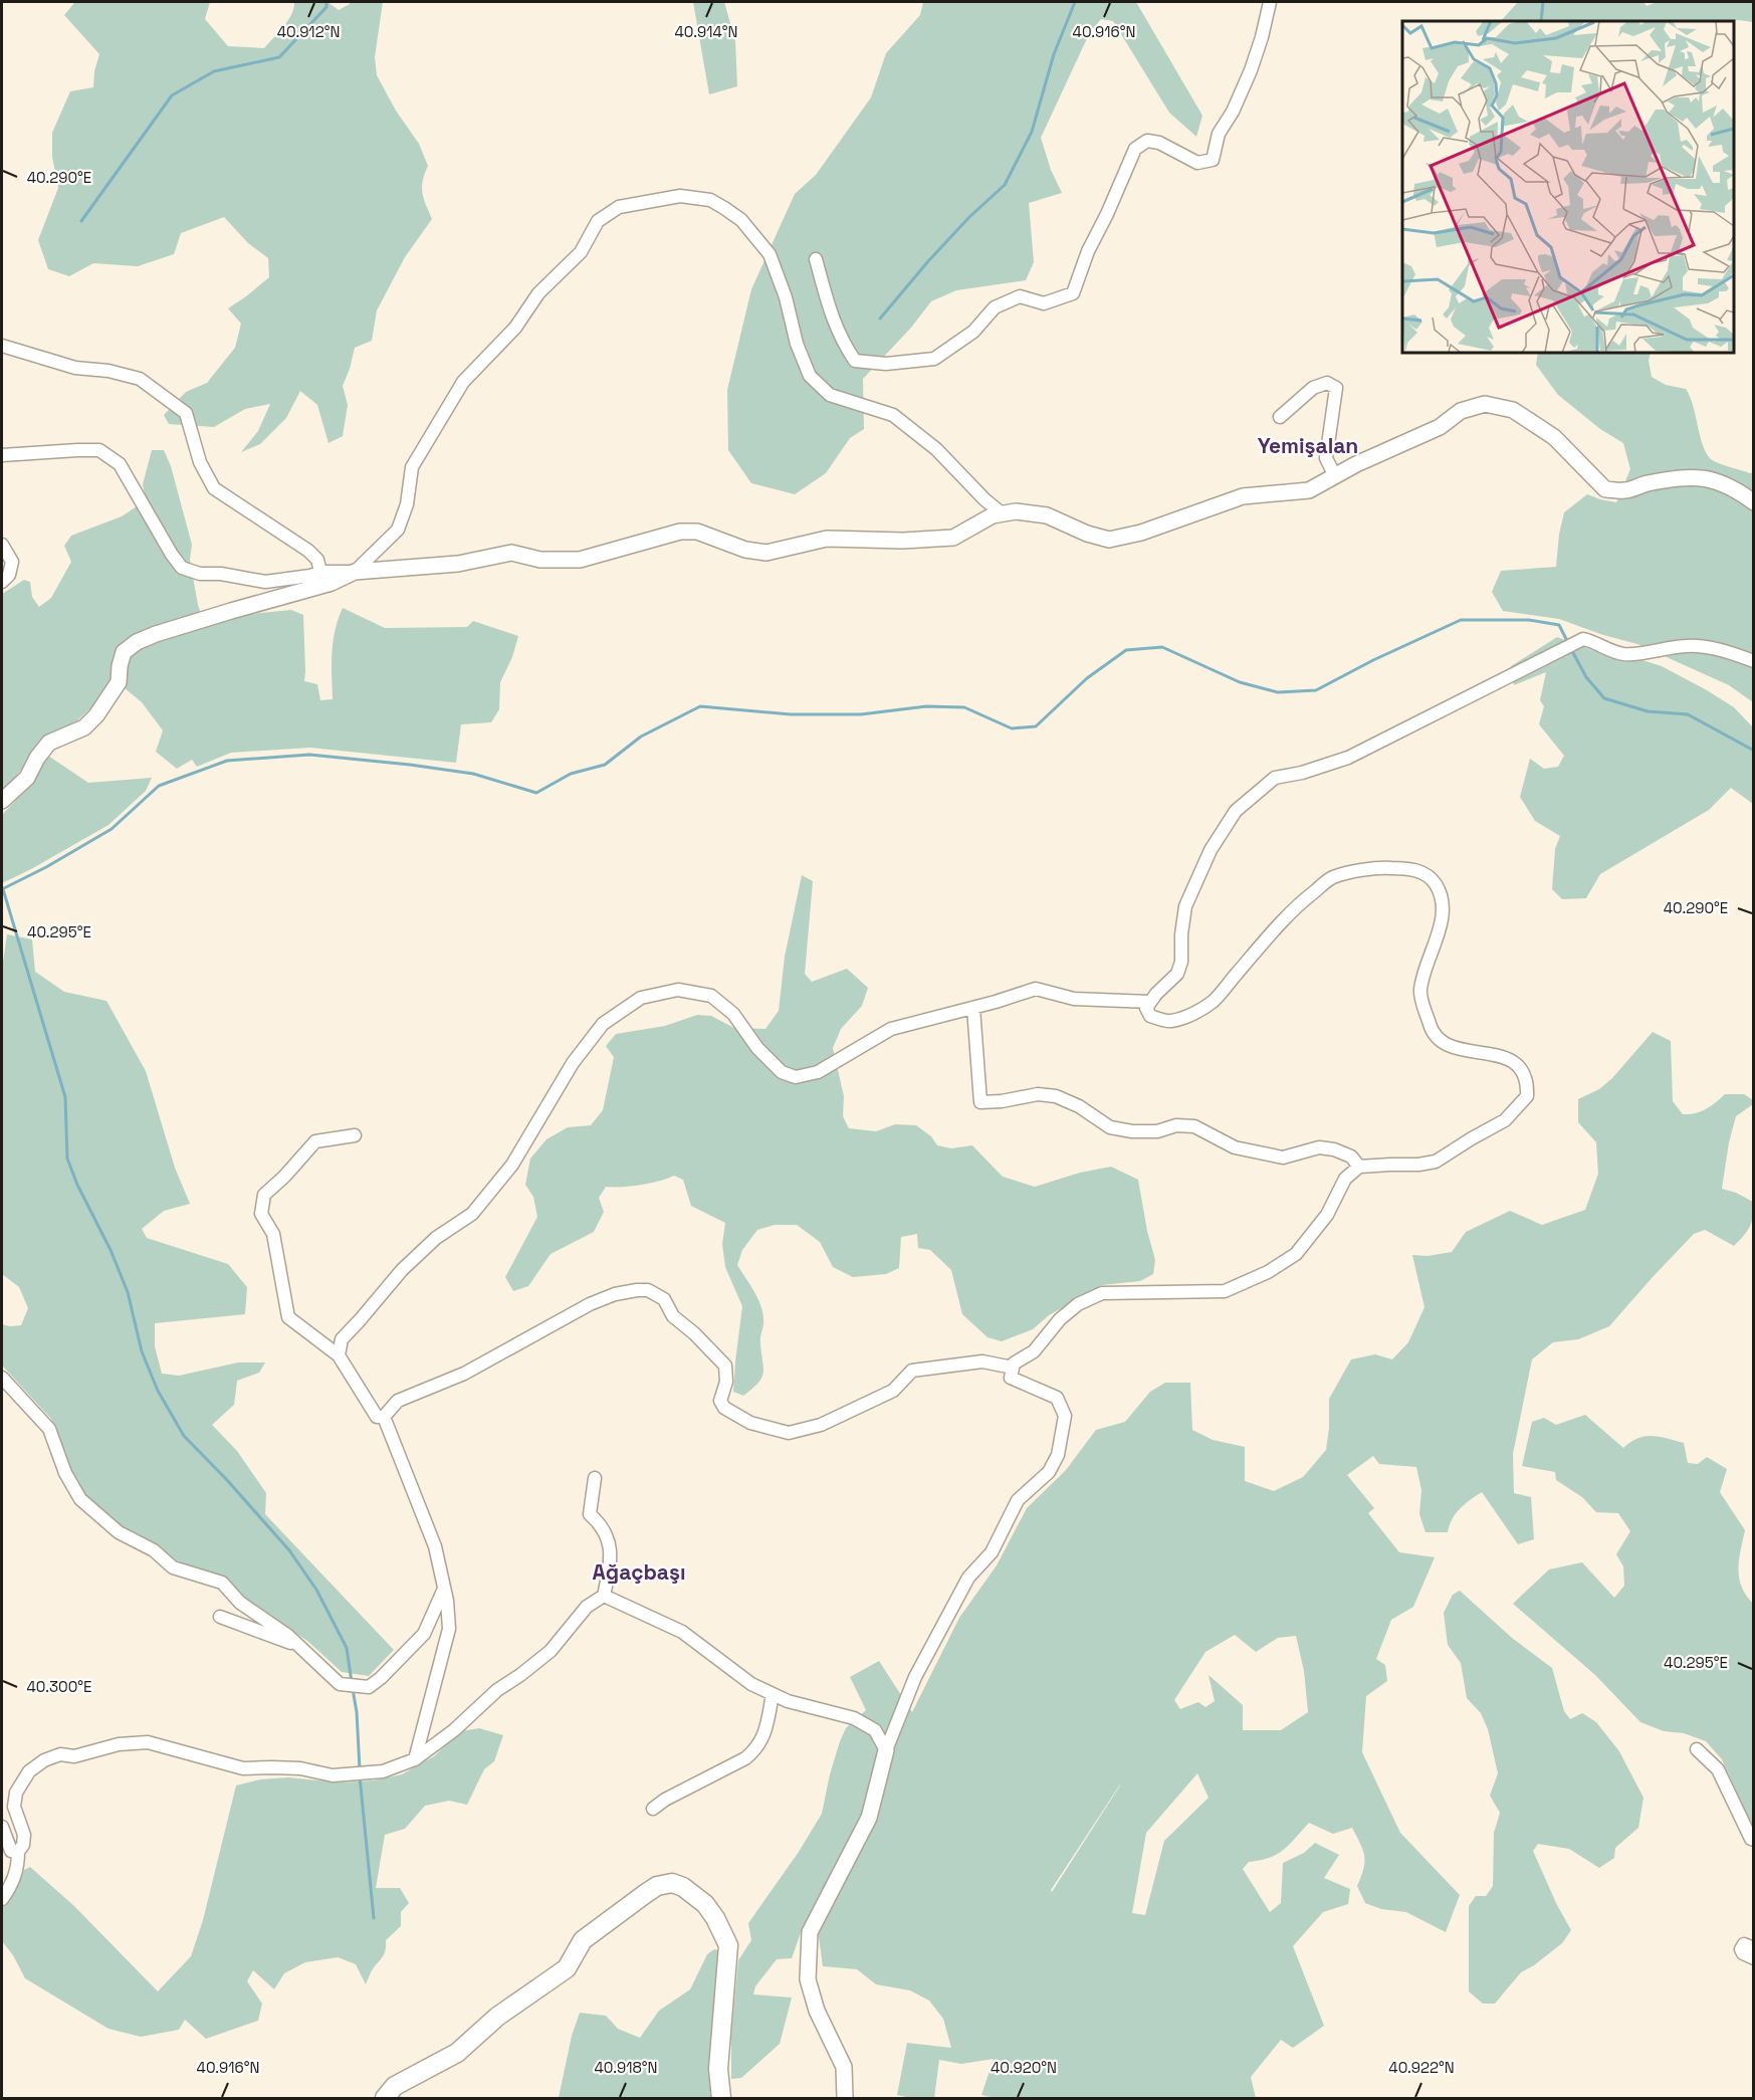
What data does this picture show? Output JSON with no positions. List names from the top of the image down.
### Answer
{
  "districts": ["Yemişalan", "Ağaçbaşı"],
  "coordinates": [
    "40.912°N",
    "40.914°N",
    "40.916°N",
    "40.290°E",
    "40.295°E",
    "40.300°E",
    "40.918°N",
    "40.920°N",
    "40.922°N"
  ]
}
